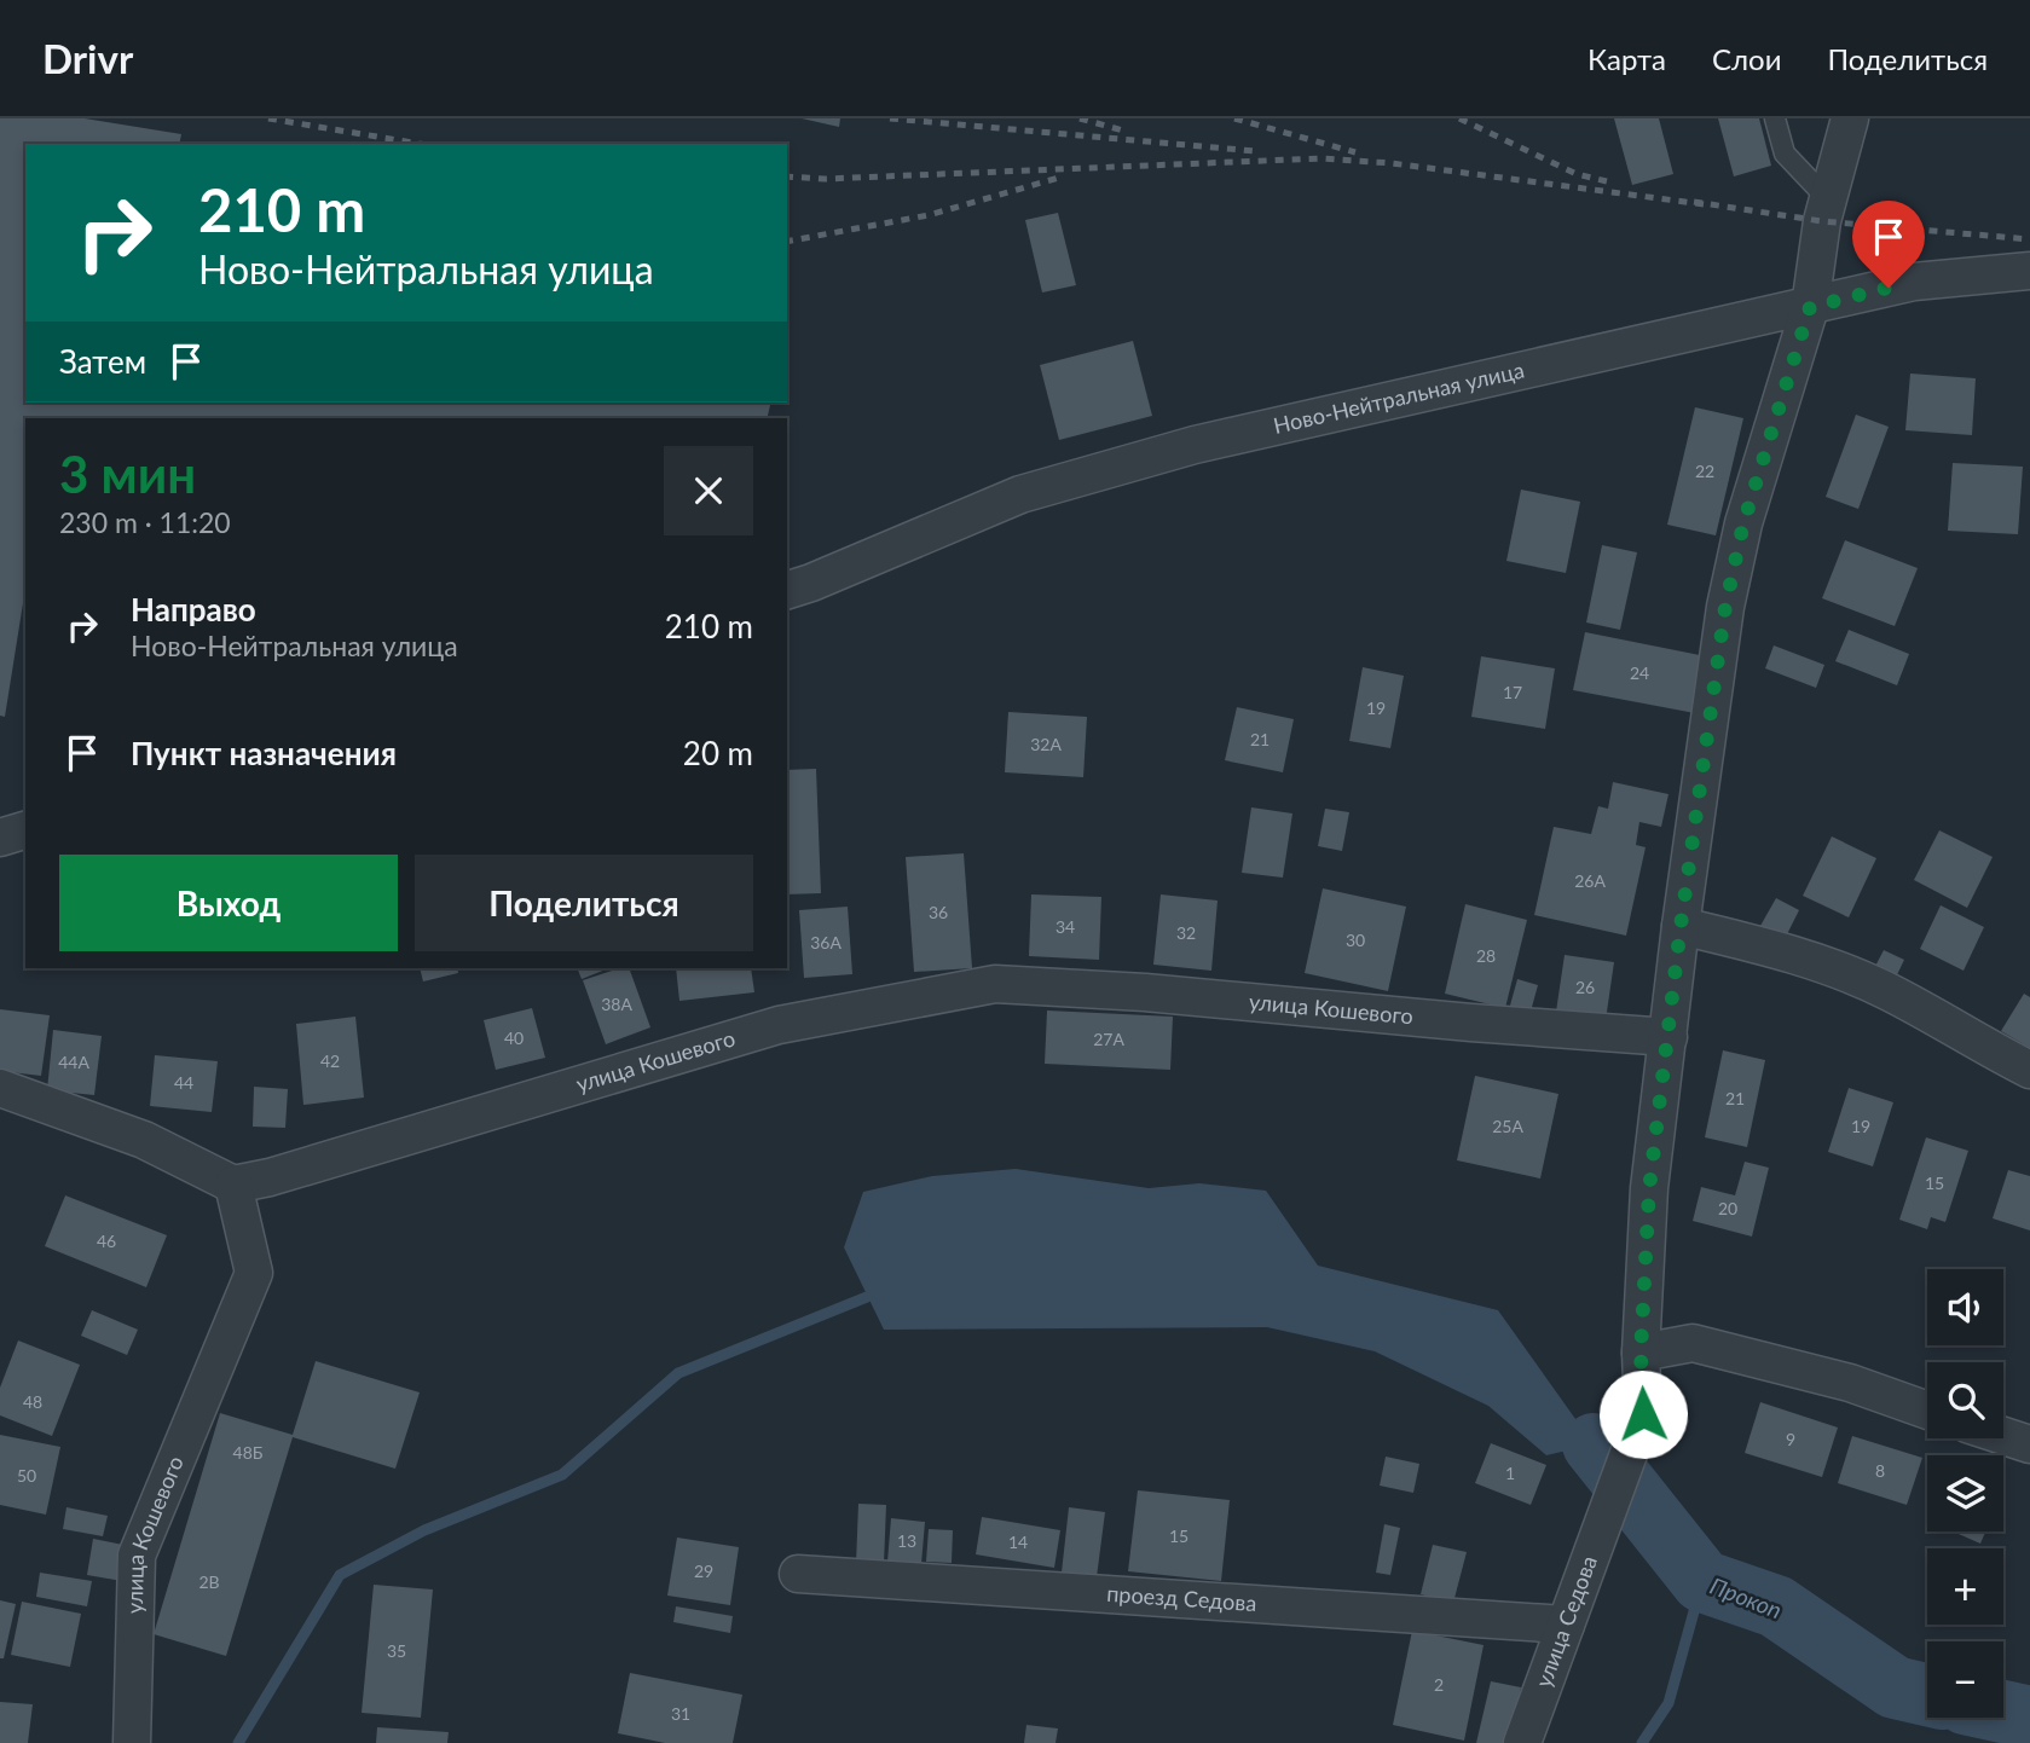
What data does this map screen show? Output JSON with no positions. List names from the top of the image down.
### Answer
{
  "streets": {
    "street": [
      "Ново-Нейтральная улица",
      "улица Кошевого",
      "проезд Седова",
      "улица Седова"
    ]
  },
  "crossings": [
    ["проезд Седова", "улица Седова"]
  ],
  "water": ["Прокоп"],
  "house_numbers": [
    "22",
    "24",
    "17",
    "19",
    "21",
    "32А",
    "26А",
    "36",
    "34",
    "32",
    "30",
    "36А",
    "28",
    "26",
    "38А",
    "40",
    "27А",
    "42",
    "44А",
    "44",
    "21",
    "25А",
    "19",
    "15",
    "20",
    "46",
    "48",
    "9",
    "48Б",
    "8",
    "1",
    "50",
    "15",
    "13",
    "14",
    "29",
    "2В",
    "35",
    "2",
    "31"
  ],
  "page": {
    "header": "Drivr",
    "nav": ["Карта", "Слои", "Поделиться"],
    "turn": ["210 m", "Ново-Нейтральная улица"],
    "then": "Затем",
    "heading": ["3 мин", "230 m · 11:20"],
    "list": [
      {
        "name": "Направо",
        "note": "Ново-Нейтральная улица",
        "value": "210 m"
      },
      {
        "name": "Пункт назначения",
        "value": "20 m"
      }
    ],
    "buttons": ["Выход", "Поделиться"],
    "map_buttons": ["+", "−"]
  }
}
